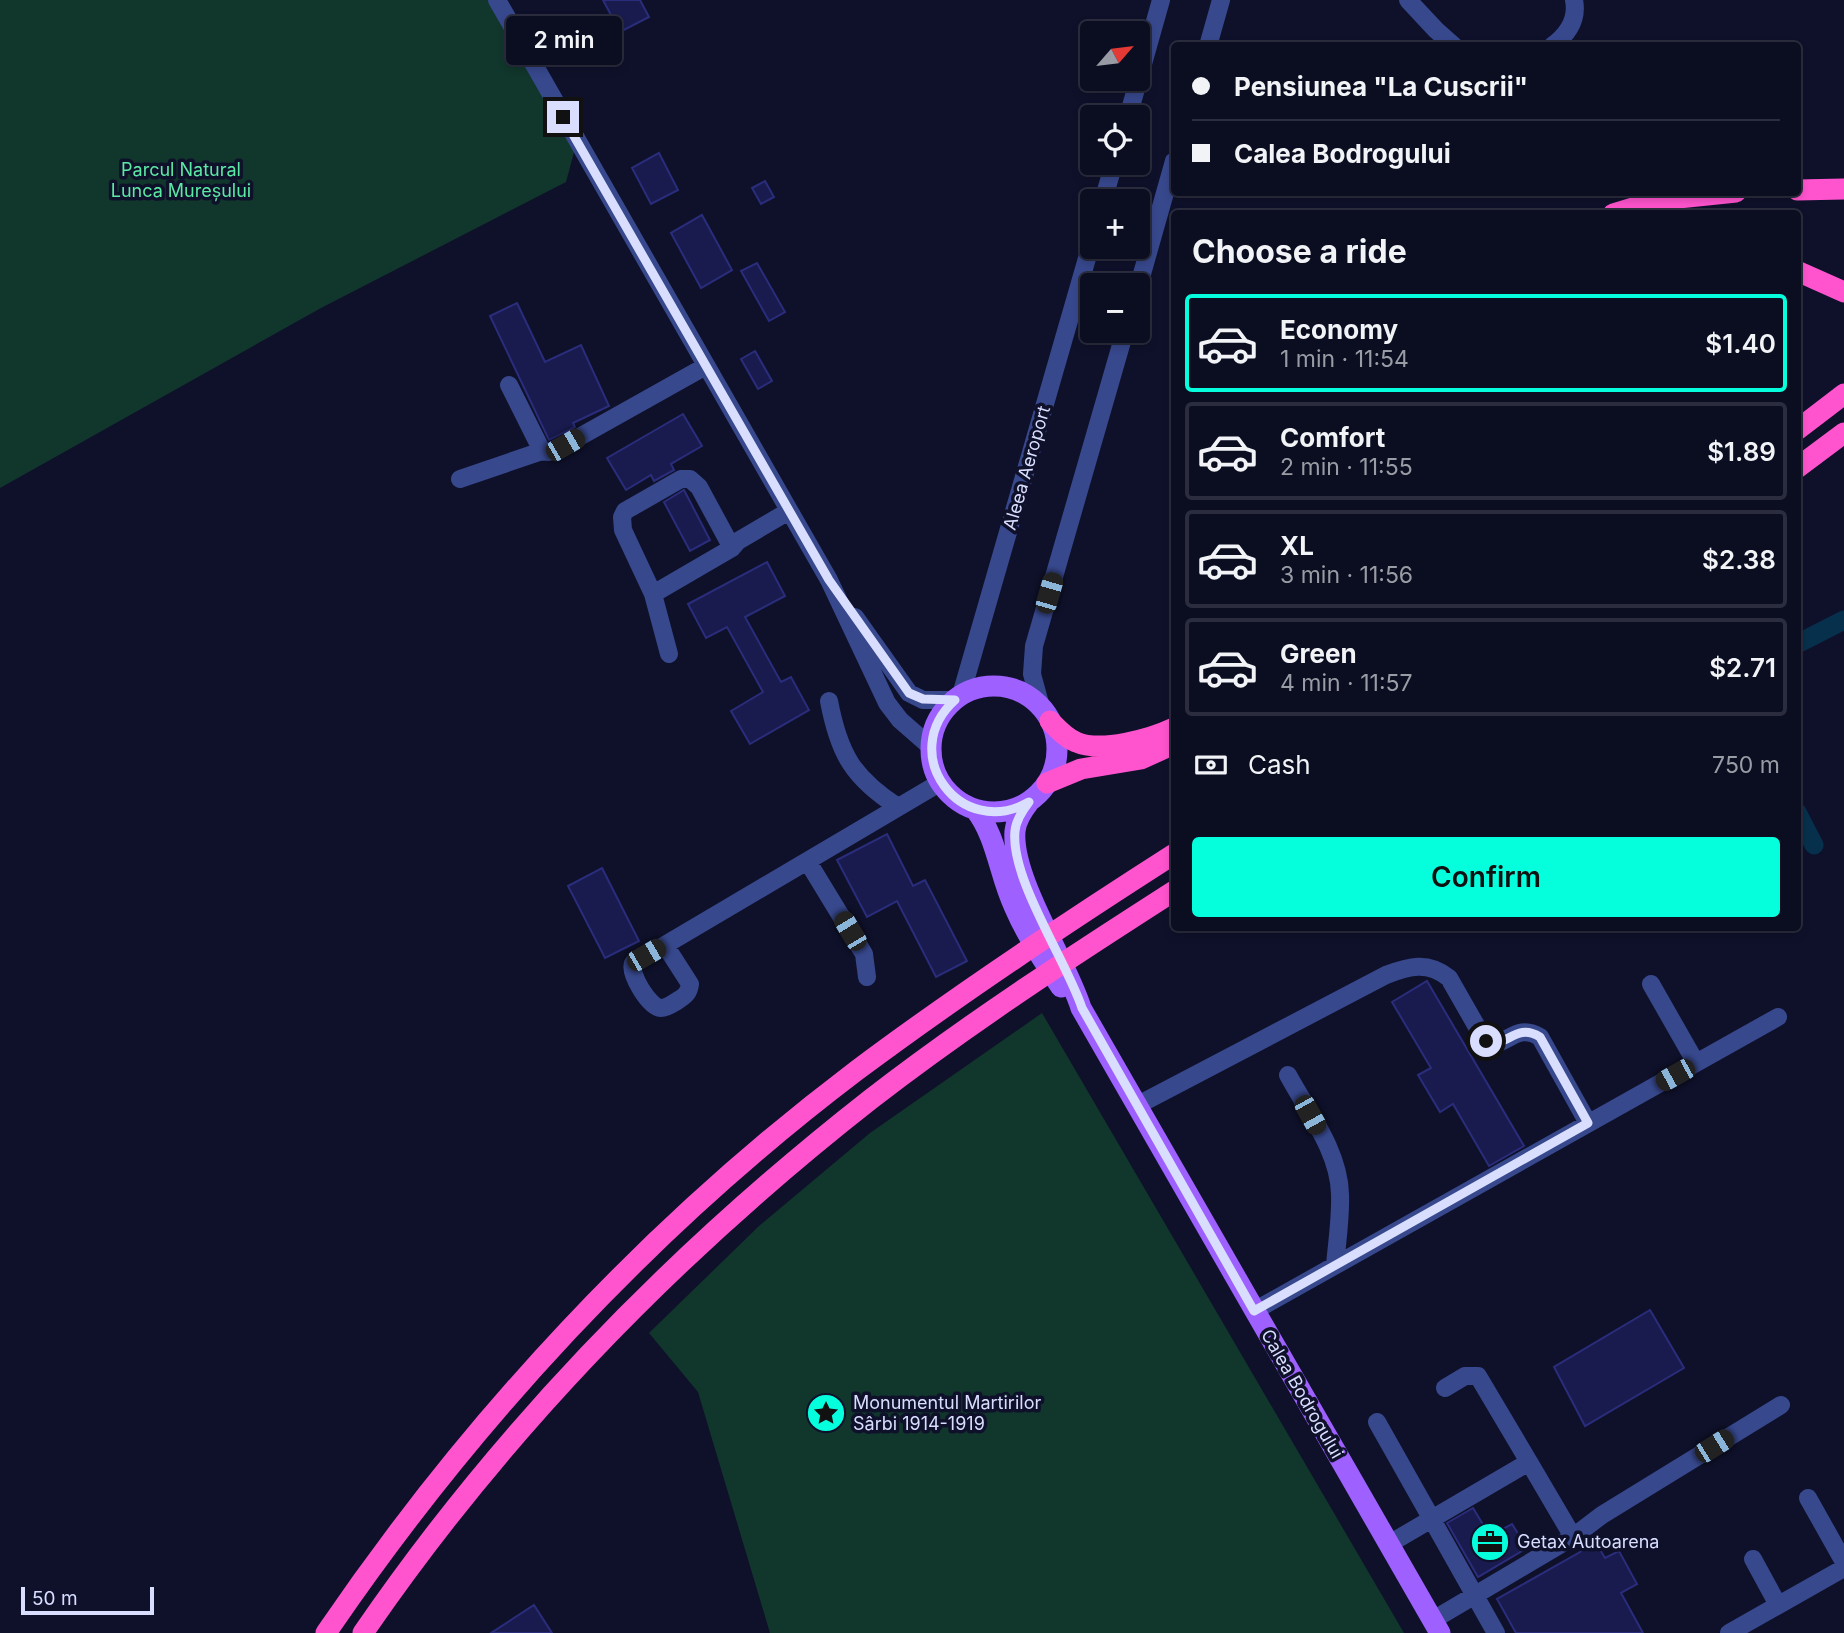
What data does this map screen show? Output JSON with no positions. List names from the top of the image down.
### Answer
{
  "streets": {
    "main road": ["Calea Bodrogului"],
    "street": ["Aleea Aeroport"]
  },
  "crossings": [
    ["Aleea Aeroport", "Calea Bodrogului"]
  ],
  "parks": ["Parcul Natural Lunca Mureșului"],
  "places": {
    "place": ["Monumentul Martirilor Sârbi 1914-1919"],
    "office": ["Getax Autoarena"]
  },
  "scale_bar": "50 m",
  "north": "top right",
  "page": {
    "bubble": "2 min",
    "map_buttons": ["+", "−"],
    "banner": ["Pensiunea \"La Cuscrii\"", "Calea Bodrogului"],
    "heading": "Choose a ride",
    "list": [
      {
        "name": "Economy",
        "note": "1 min · 11:54",
        "value": "$1.40"
      },
      {
        "name": "Comfort",
        "note": "2 min · 11:55",
        "value": "$1.89"
      },
      {
        "name": "XL",
        "note": "3 min · 11:56",
        "value": "$2.38"
      },
      {
        "name": "Green",
        "note": "4 min · 11:57",
        "value": "$2.71"
      }
    ],
    "pay": ["Cash", "750 m"],
    "buttons": "Confirm",
    "scale": "50 m"
  }
}
